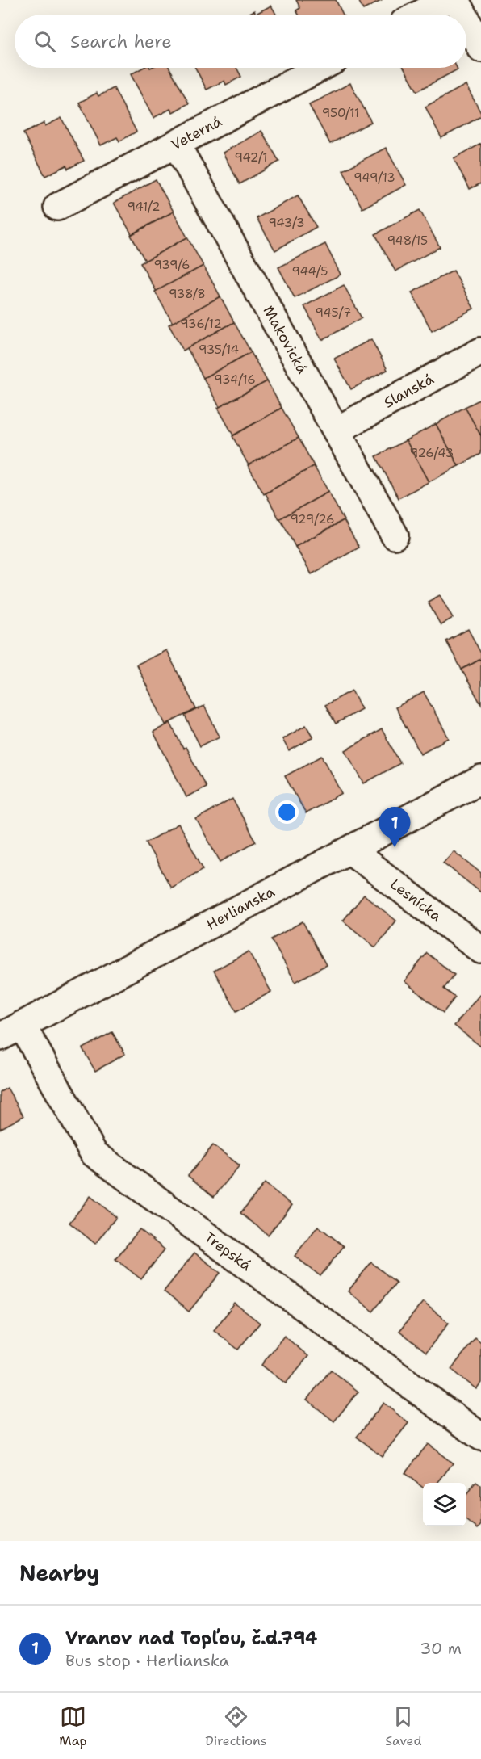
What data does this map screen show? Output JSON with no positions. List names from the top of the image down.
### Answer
{
  "streets": {
    "street": [
      "Veterná",
      "Makovická",
      "Slanská",
      "Lesnícka",
      "Herlianska",
      "Trepská"
    ]
  },
  "crossings": [
    ["Veterná", "Makovická"],
    ["Makovická", "Slanská"],
    ["Lesnícka", "Herlianska"],
    ["Herlianska", "Trepská"]
  ],
  "house_numbers": [
    "950/11",
    "942/1",
    "949/13",
    "941/2",
    "943/3",
    "948/15",
    "939/6",
    "944/5",
    "938/8",
    "945/7",
    "936/12",
    "935/14",
    "934/16",
    "926/43",
    "929/26"
  ],
  "page": {
    "search": "Search here",
    "pins": "1",
    "heading": "Nearby",
    "list": [
      {
        "mark": "1",
        "name": "Vranov nad Topľou, č.d.794",
        "note": "Bus stop · Herlianska",
        "value": "30 m"
      }
    ],
    "nav": ["Map", "Directions", "Saved"]
  }
}
